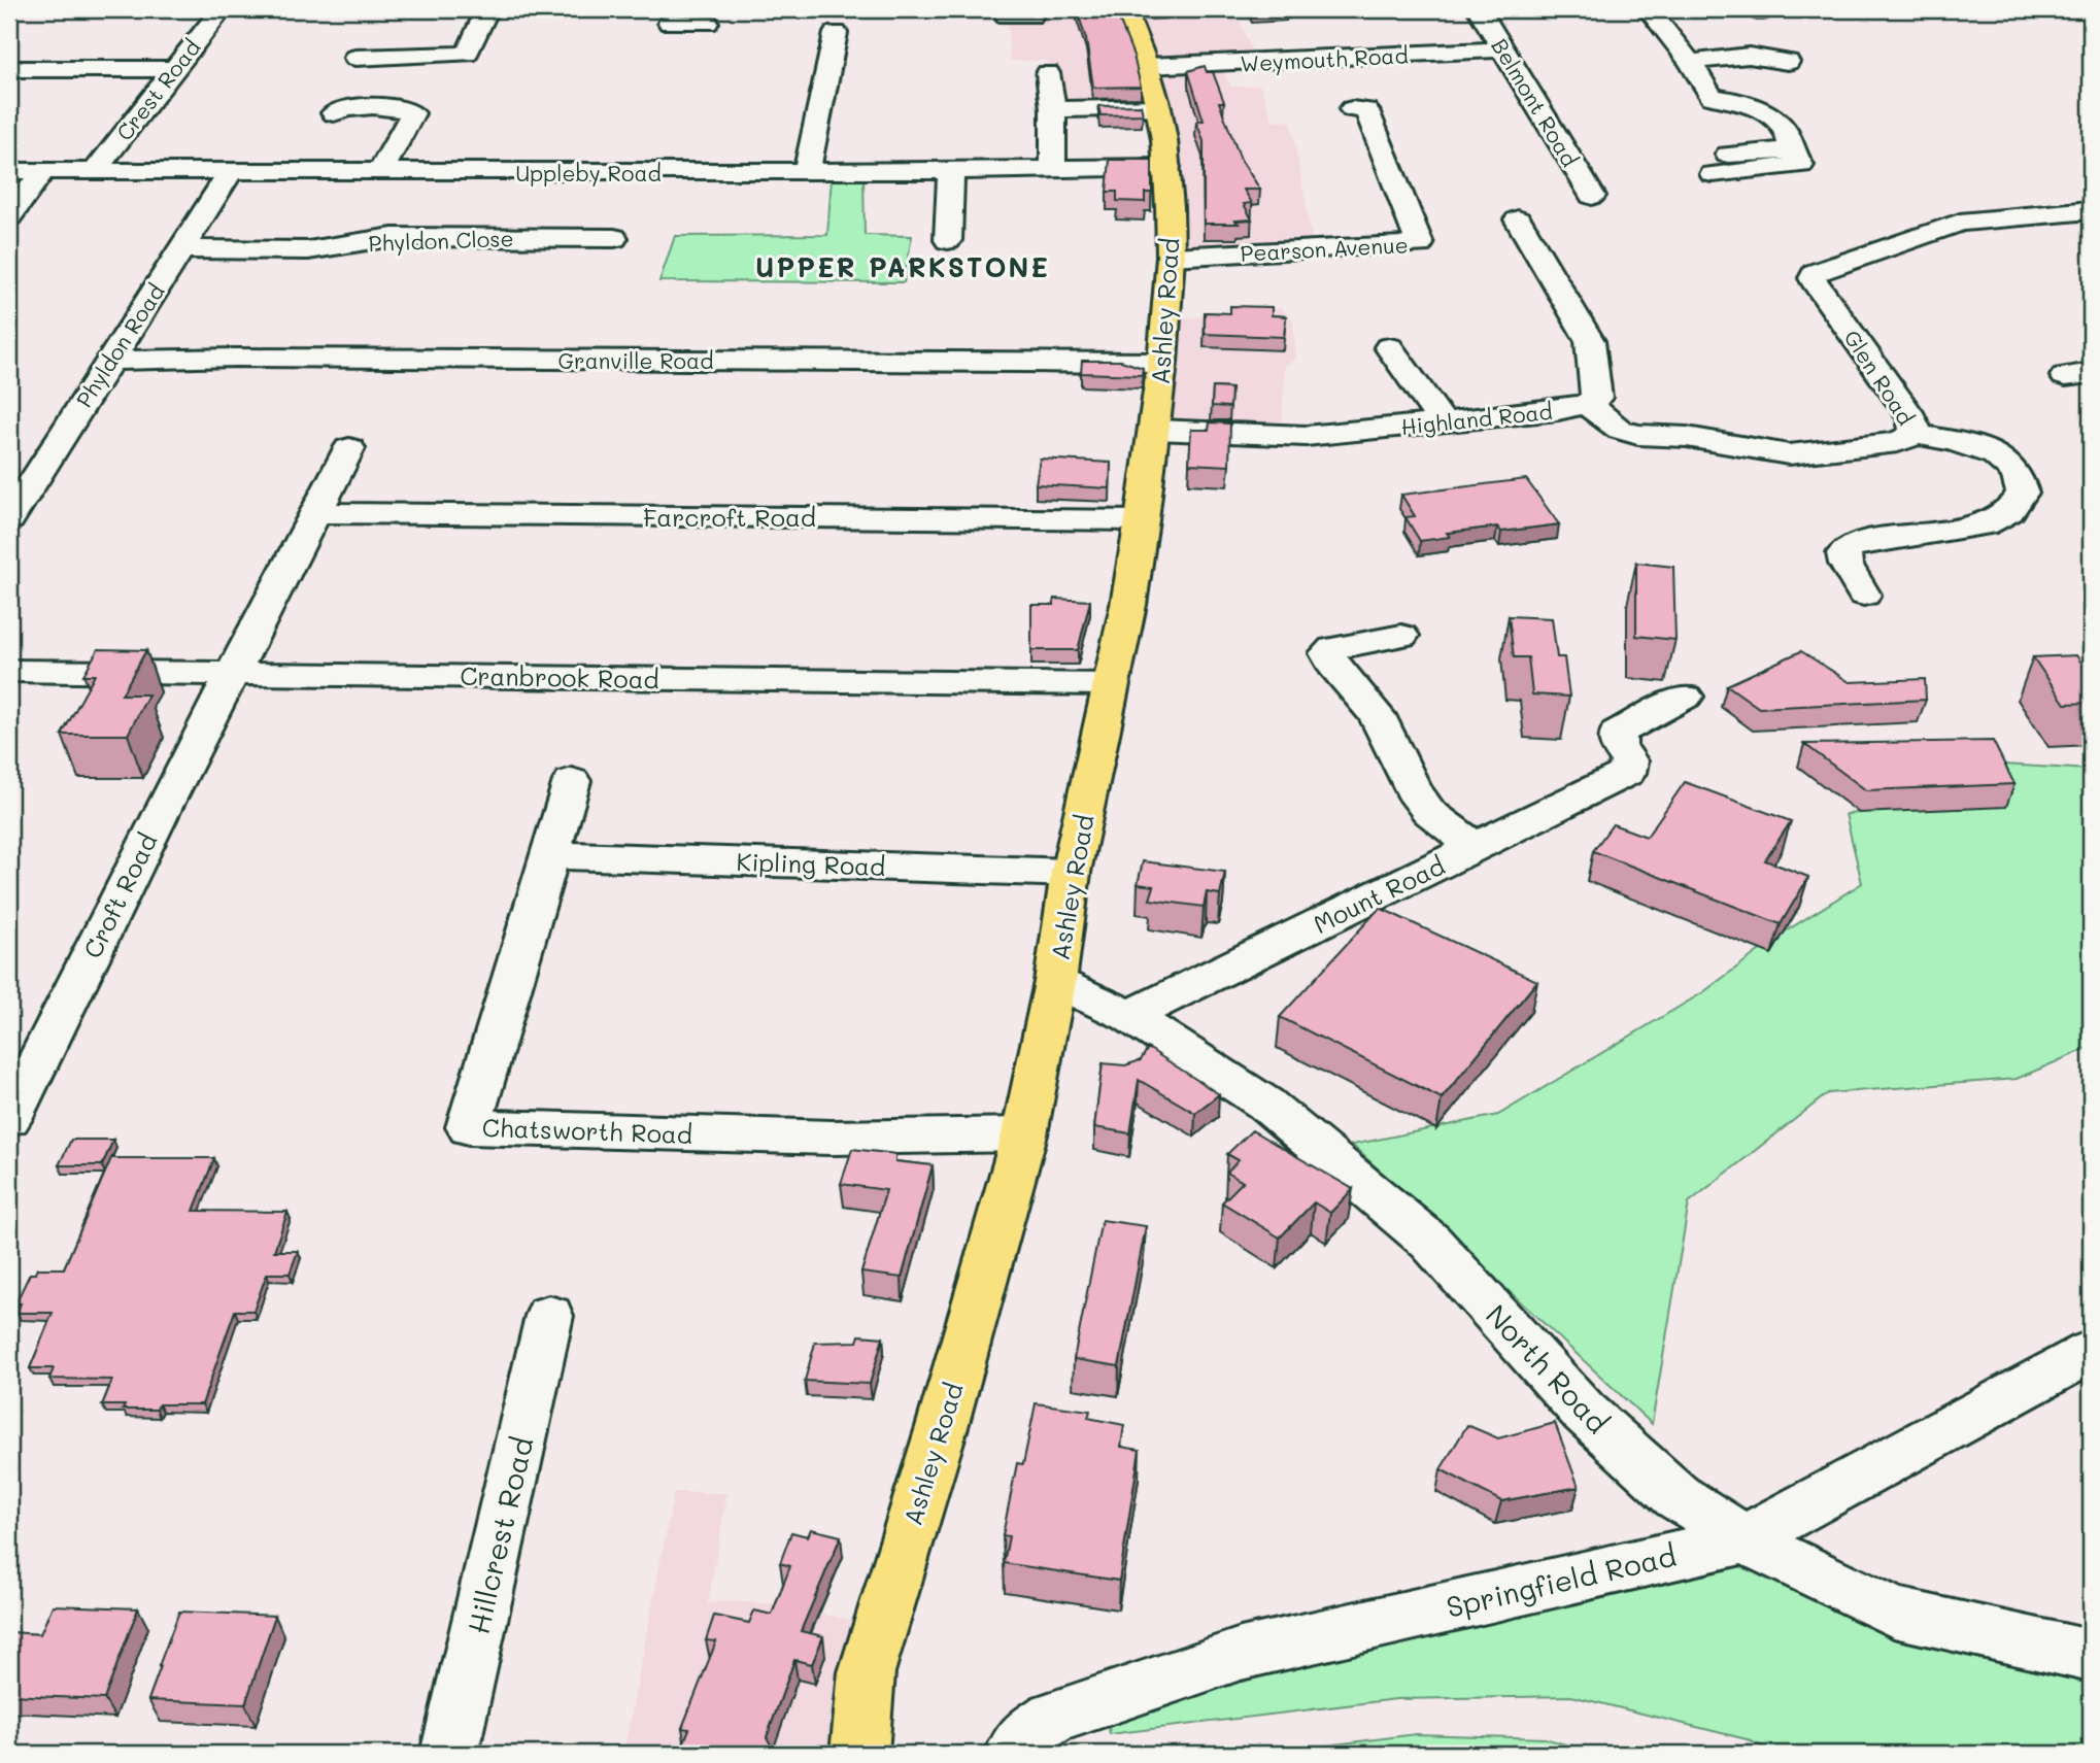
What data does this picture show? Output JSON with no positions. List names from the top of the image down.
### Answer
{
  "streets": {
    "main road": ["Ashley Road"],
    "street": [
      "Weymouth Road",
      "Crest Road",
      "Belmont Road",
      "Uppleby Road",
      "Phyldon Close",
      "Pearson Avenue",
      "Phyldon Road",
      "Granville Road",
      "Glen Road",
      "Highland Road",
      "Farcroft Road",
      "Cranbrook Road",
      "Kipling Road",
      "Mount Road",
      "Croft Road",
      "Chatsworth Road",
      "North Road",
      "Hillcrest Road",
      "Springfield Road"
    ]
  },
  "crossings": [
    ["Weymouth Road", "Belmont Road"],
    ["Weymouth Road", "Ashley Road"],
    ["Crest Road", "Uppleby Road"],
    ["Uppleby Road", "Ashley Road"],
    ["Uppleby Road", "Phyldon Road"],
    ["Phyldon Close", "Phyldon Road"],
    ["Pearson Avenue", "Ashley Road"],
    ["Ashley Road", "Granville Road"],
    ["Ashley Road", "Highland Road"],
    ["Ashley Road", "Farcroft Road"],
    ["Ashley Road", "Cranbrook Road"],
    ["Ashley Road", "Kipling Road"],
    ["Ashley Road", "Chatsworth Road"],
    ["Ashley Road", "North Road"],
    ["Phyldon Road", "Granville Road"],
    ["Glen Road", "Highland Road"],
    ["Cranbrook Road", "Croft Road"],
    ["Kipling Road", "Chatsworth Road"],
    ["Mount Road", "North Road"],
    ["North Road", "Springfield Road"]
  ],
  "districts": ["UPPER PARKSTONE"]
}
